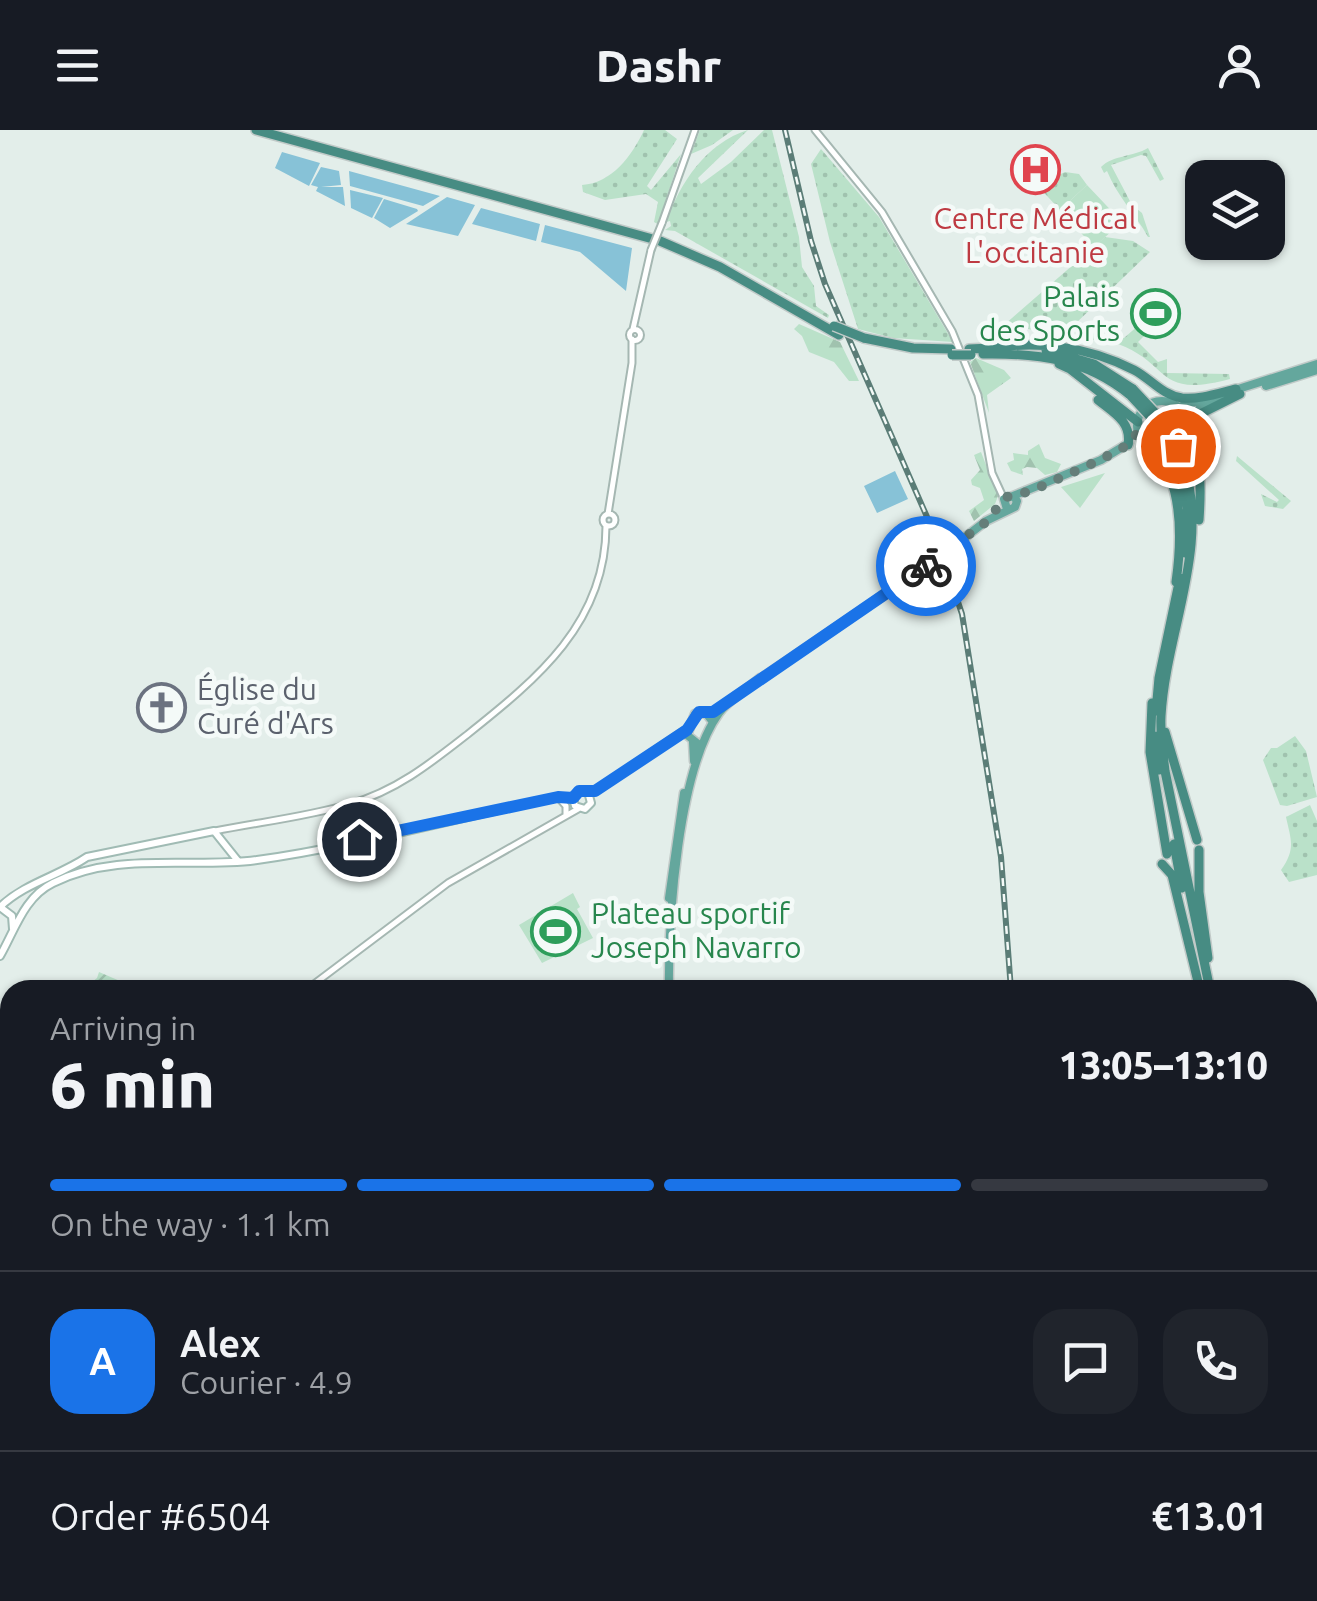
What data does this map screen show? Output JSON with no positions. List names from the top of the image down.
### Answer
{
  "places": {
    "hospital": ["Centre Médical L'occitanie"],
    "sports": ["Palais des Sports", "Plateau sportif Joseph Navarro"],
    "church": ["Église du Curé d'Ars"]
  },
  "page": {
    "header": "Dashr",
    "heading": ["6 min", "Arriving in", "13:05–13:10"],
    "panel": [
      "Alex",
      "Courier · 4.9",
      "Order #6504",
      "€13.01"
    ],
    "bar": "On the way · 1.1 km",
    "round": "A"
  }
}
